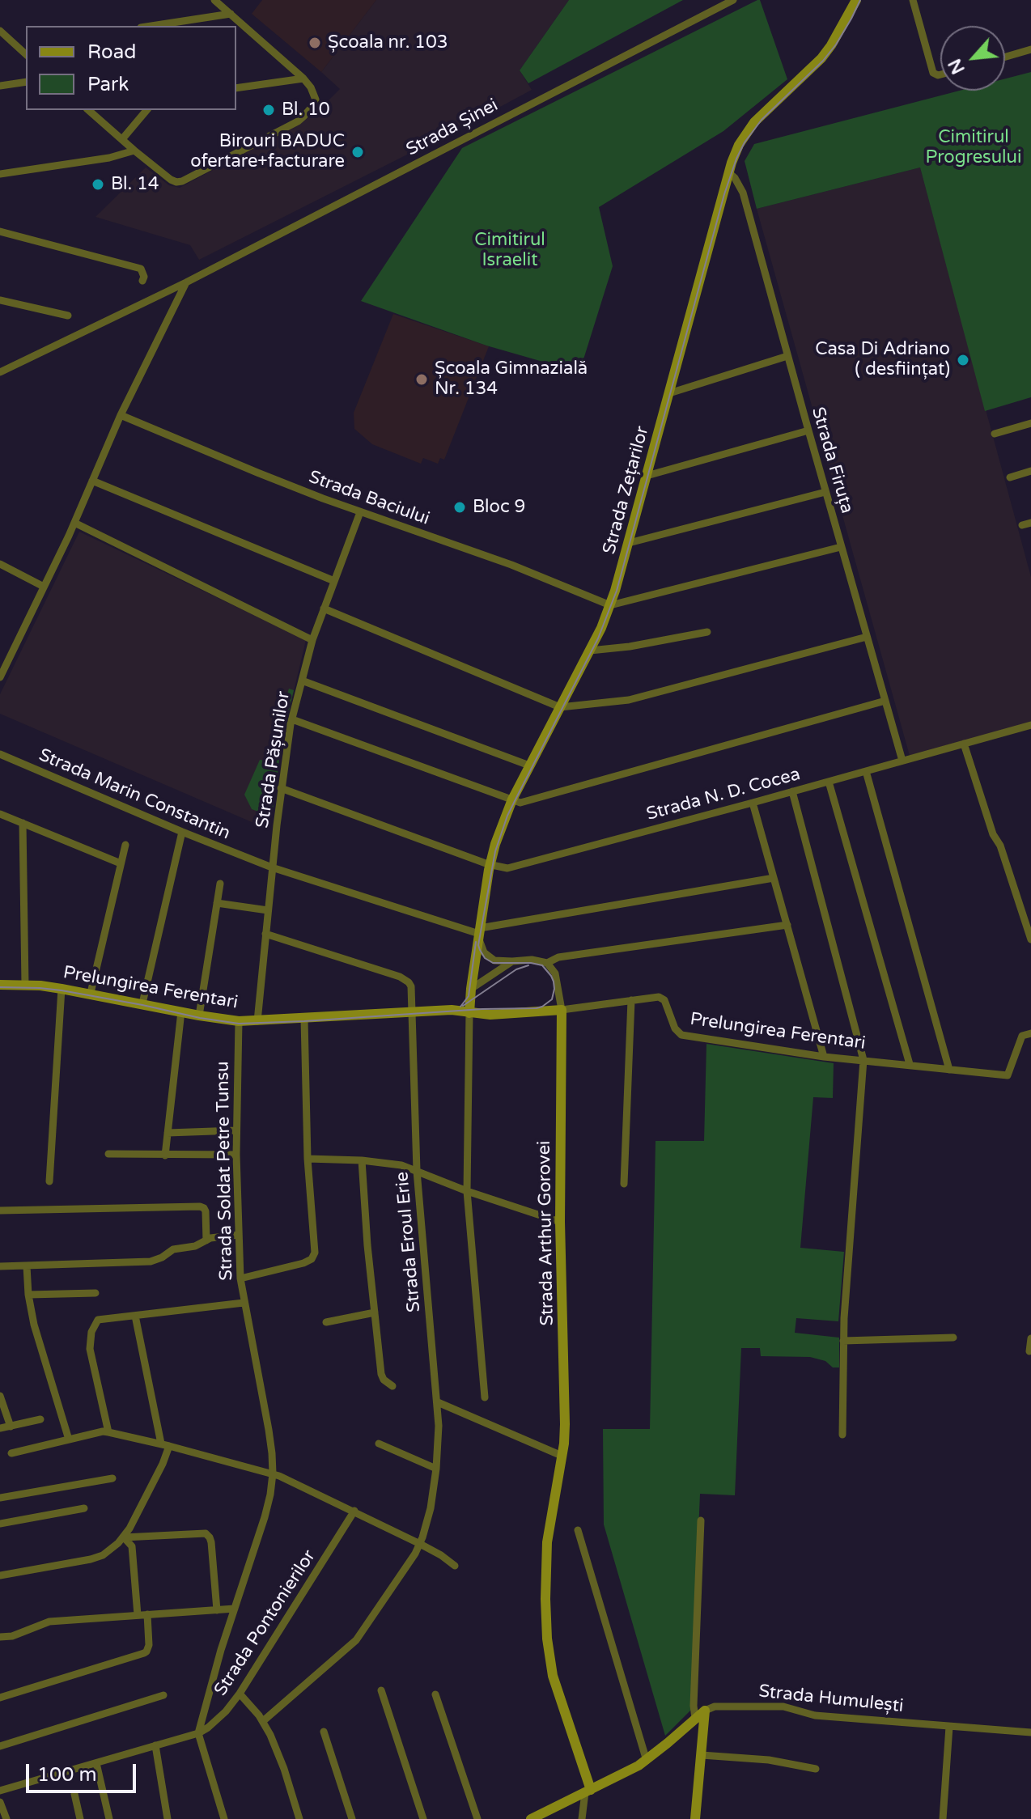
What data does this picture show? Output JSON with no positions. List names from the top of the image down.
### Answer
{
  "streets": {
    "main road": [
      "Strada Zețarilor",
      "Prelungirea Ferentari",
      "Strada Arthur Gorovei",
      "Strada Humulești"
    ],
    "street": [
      "Strada Șinei",
      "Strada Firuța",
      "Strada Baciului",
      "Strada Pășunilor",
      "Strada Marin Constantin",
      "Strada N. D. Cocea",
      "Strada Soldat Petre Tunsu",
      "Strada Eroul Erie",
      "Strada Pontonierilor"
    ]
  },
  "crossings": [
    ["Strada Firuța", "Strada Zețarilor"],
    ["Strada Firuța", "Strada N. D. Cocea"],
    ["Strada Zețarilor", "Strada Baciului"],
    ["Strada Zețarilor", "Strada Marin Constantin"],
    ["Strada Zețarilor", "Strada N. D. Cocea"],
    ["Strada Zețarilor", "Prelungirea Ferentari"],
    ["Strada Baciului", "Strada Pășunilor"],
    ["Strada Pășunilor", "Strada Marin Constantin"],
    ["Strada Pășunilor", "Prelungirea Ferentari"],
    ["Strada Pășunilor", "Strada Eroul Erie"],
    ["Prelungirea Ferentari", "Strada Soldat Petre Tunsu"],
    ["Prelungirea Ferentari", "Strada Arthur Gorovei"],
    ["Prelungirea Ferentari", "Strada Eroul Erie"],
    ["Strada Soldat Petre Tunsu", "Strada Pontonierilor"],
    ["Strada Arthur Gorovei", "Strada Humulești"]
  ],
  "parks": ["Cimitirul Progresului", "Cimitirul Israelit"],
  "places": [
    "Școala nr. 103",
    "Bl. 10",
    "Birouri BADUC ofertare+facturare",
    "Bl. 14",
    "Casa Di Adriano ( desființat)",
    "Școala Gimnazială Nr. 134",
    "Bloc 9"
  ],
  "legend": ["Road", "Park"],
  "scale_bar": "100 m",
  "north": "bottom left"
}
